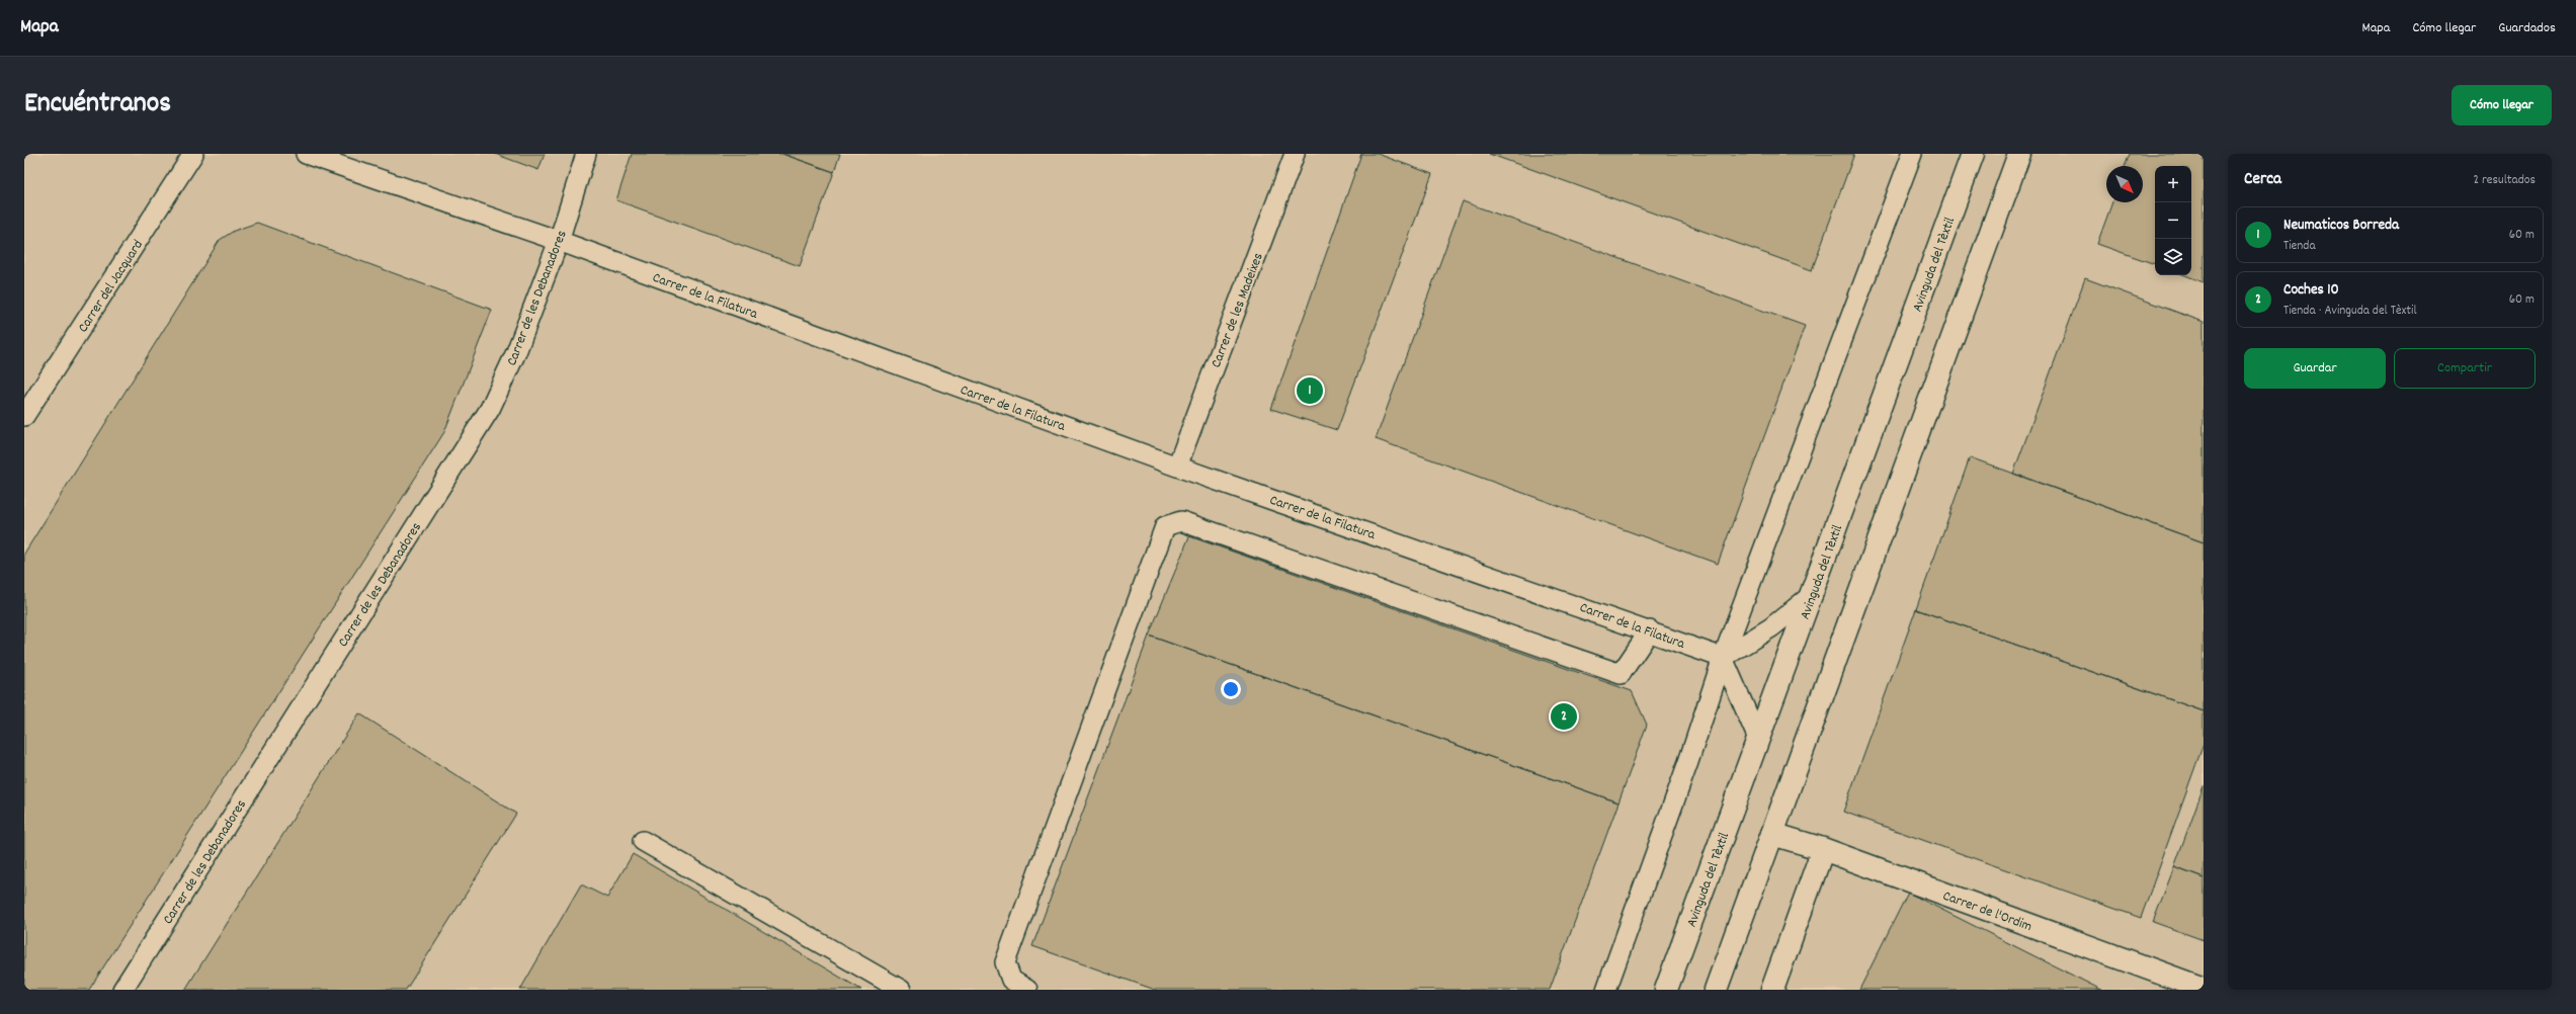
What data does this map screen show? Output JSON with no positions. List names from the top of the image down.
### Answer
{
  "streets": {
    "street": ["Avinguda del Tèxtil", "Carrer de l'Ordim"],
    "lane": [
      "Carrer del Jacquard",
      "Carrer de la Filatura",
      "Carrer de les Debanadores",
      "Carrer de les Madeixes"
    ]
  },
  "crossings": [
    ["Carrer de la Filatura", "Carrer de les Debanadores"],
    ["Carrer de la Filatura", "Carrer de les Madeixes"]
  ],
  "north": "bottom right",
  "page": {
    "header": "Mapa",
    "nav": ["Mapa", "Cómo llegar", "Guardados"],
    "title": "Encuéntranos",
    "buttons": [
      "Cómo llegar",
      ["Guardar", "Compartir"]
    ],
    "heading": ["Cerca", "2 resultados"],
    "map_buttons": ["+", "−"],
    "list": [
      {
        "mark": "1",
        "name": "Neumaticos Borreda",
        "note": "Tienda",
        "value": "60 m"
      },
      {
        "mark": "2",
        "name": "Coches 10",
        "note": "Tienda · Avinguda del Tèxtil",
        "value": "60 m"
      }
    ],
    "pins": ["1", "2"]
  }
}
